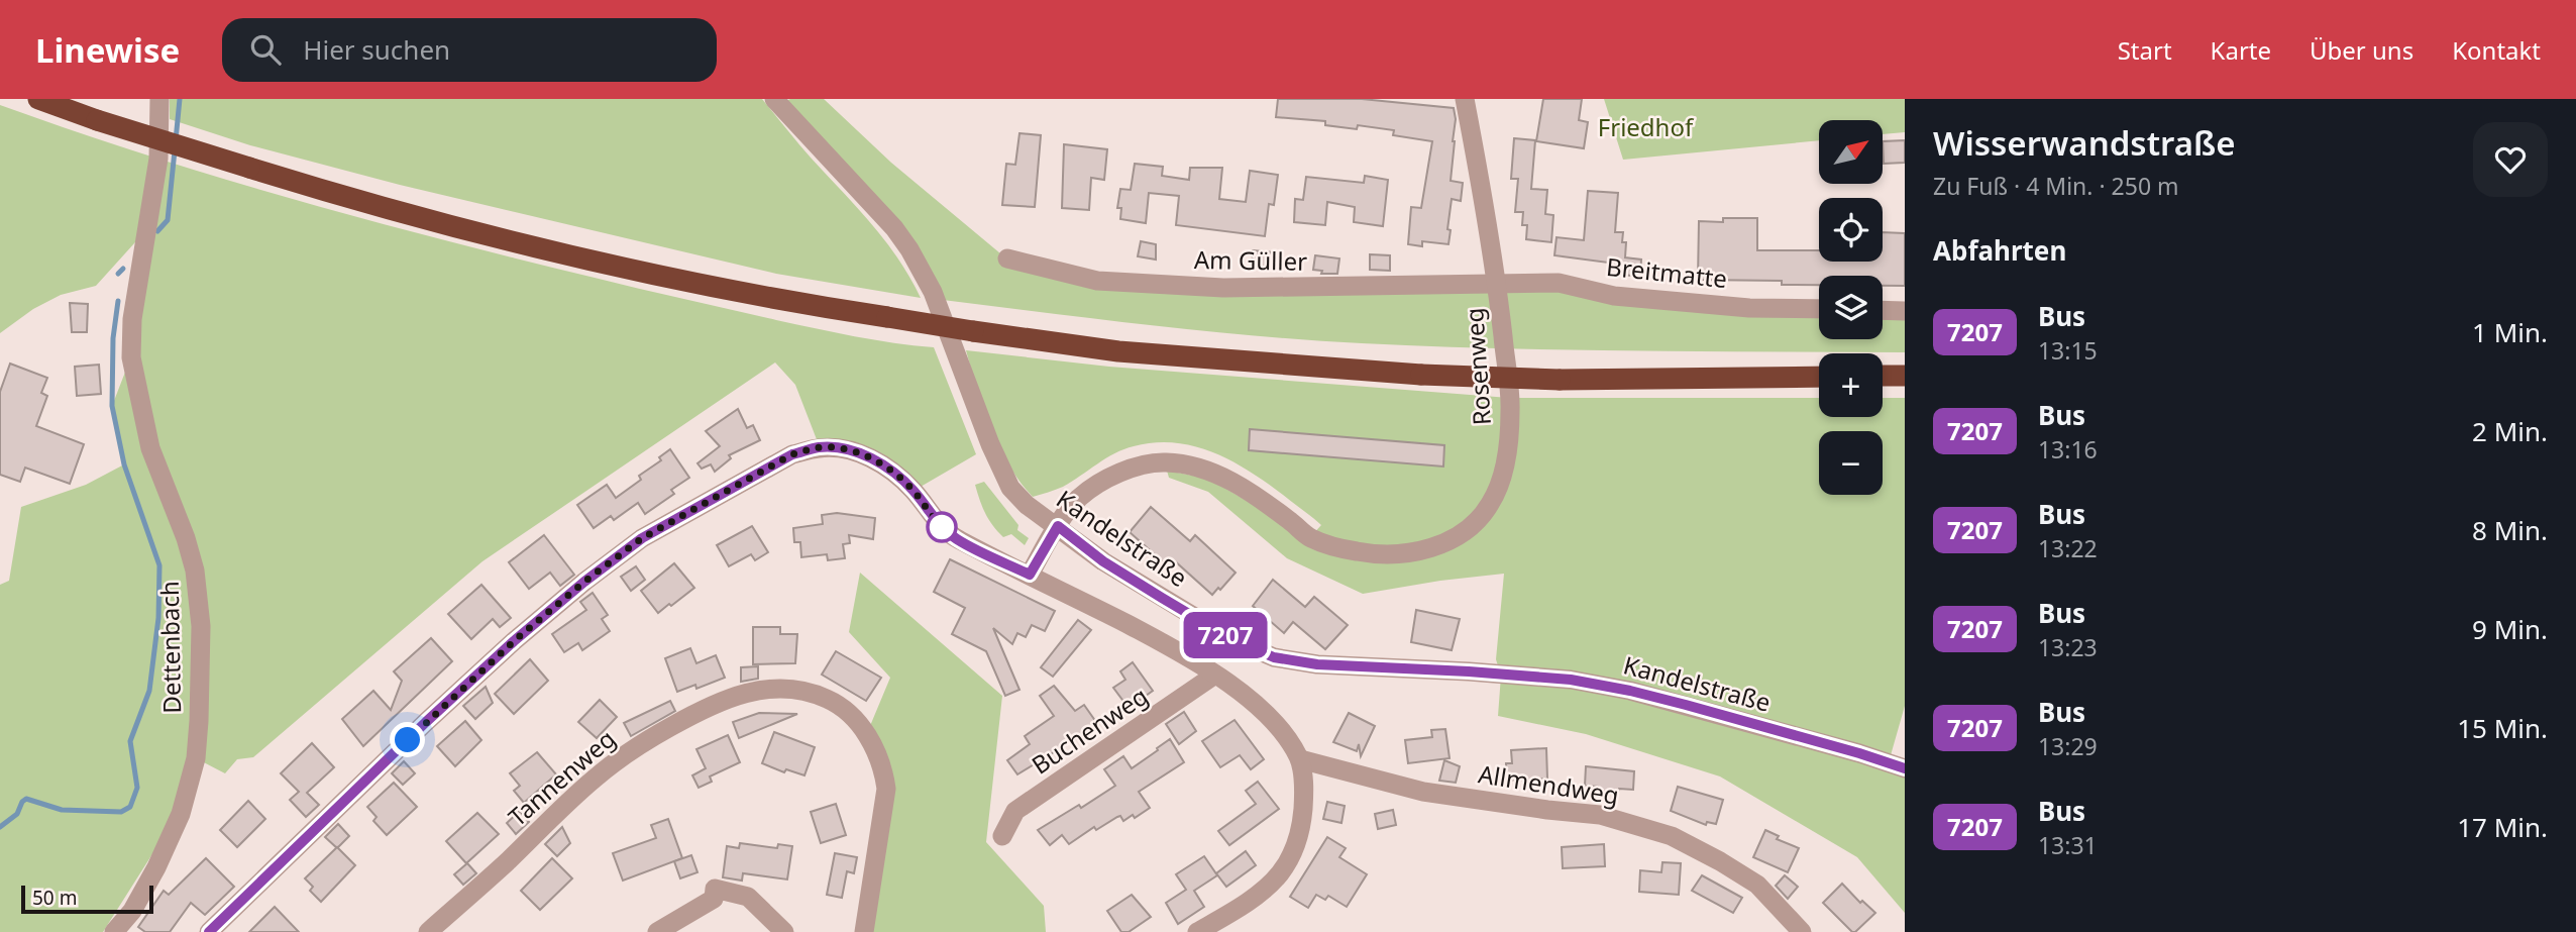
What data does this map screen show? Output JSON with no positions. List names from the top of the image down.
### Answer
{
  "streets": {
    "street": [
      "Am Güller",
      "Breitmatte",
      "Rosenweg",
      "Kandelstraße",
      "Dettenbach",
      "Buchenweg",
      "Tannenweg",
      "Allmendweg"
    ]
  },
  "crossings": [
    ["Am Güller", "Breitmatte"],
    ["Am Güller", "Rosenweg"],
    ["Breitmatte", "Rosenweg"],
    ["Rosenweg", "Kandelstraße"]
  ],
  "parks": ["Friedhof"],
  "lines": ["bus line 7207"],
  "scale_bar": "50 m",
  "north": "top right",
  "page": {
    "header": "Linewise",
    "search": "Hier suchen",
    "nav": [
      "Start",
      "Karte",
      "Über uns",
      "Kontakt"
    ],
    "on_map": "7207",
    "heading": [
      ["Wisserwandstraße", "Zu Fuß · 4 Min. · 250 m"],
      "Abfahrten"
    ],
    "map_buttons": ["+", "−"],
    "list": [
      {
        "mark": "7207",
        "name": "Bus",
        "note": "13:15",
        "value": "1 Min."
      },
      {
        "mark": "7207",
        "name": "Bus",
        "note": "13:16",
        "value": "2 Min."
      },
      {
        "mark": "7207",
        "name": "Bus",
        "note": "13:22",
        "value": "8 Min."
      },
      {
        "mark": "7207",
        "name": "Bus",
        "note": "13:23",
        "value": "9 Min."
      },
      {
        "mark": "7207",
        "name": "Bus",
        "note": "13:29",
        "value": "15 Min."
      },
      {
        "mark": "7207",
        "name": "Bus",
        "note": "13:31",
        "value": "17 Min."
      }
    ],
    "scale": "50 m"
  }
}
